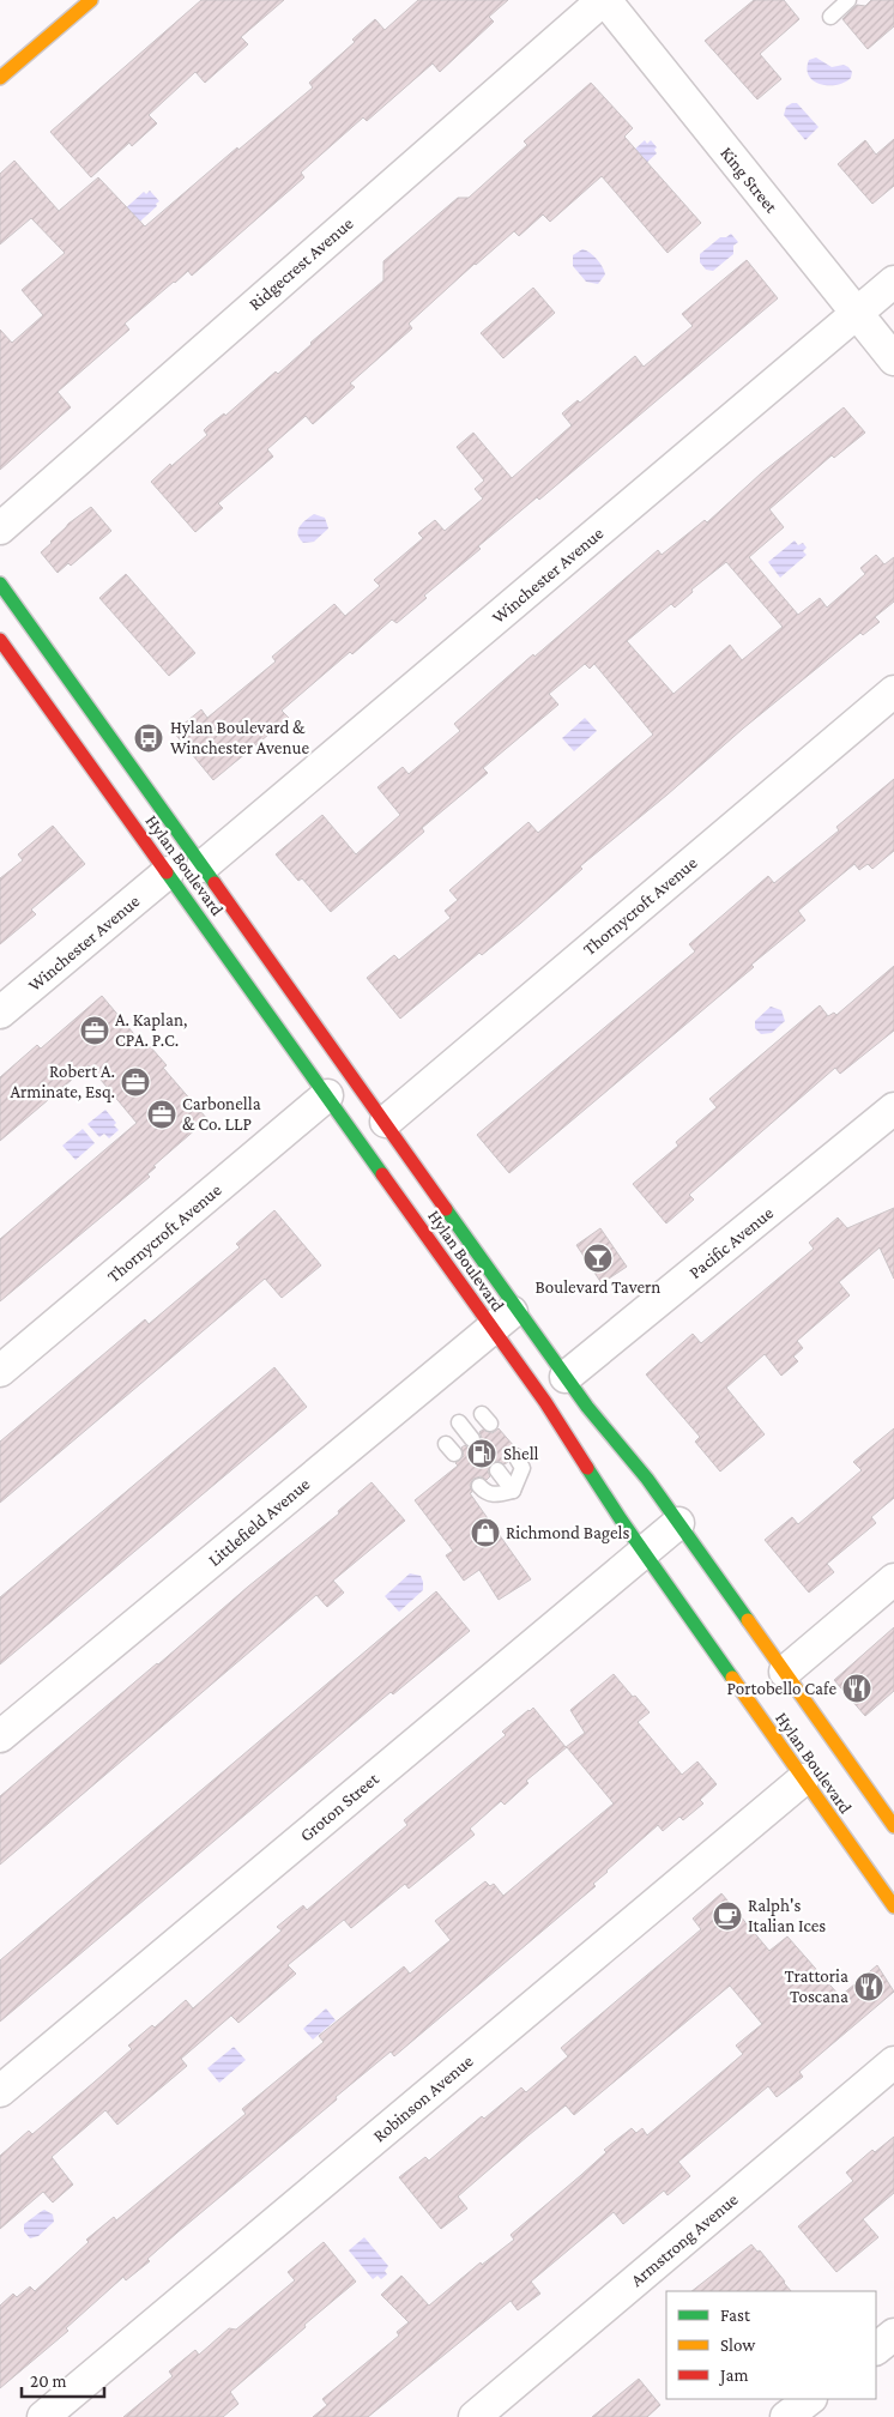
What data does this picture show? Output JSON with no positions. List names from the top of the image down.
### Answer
{
  "streets": {
    "main road": ["Hylan Boulevard"],
    "street": [
      "King Street",
      "Ridgecrest Avenue",
      "Winchester Avenue",
      "Thornycroft Avenue",
      "Pacific Avenue",
      "Littlefield Avenue",
      "Groton Street",
      "Robinson Avenue",
      "Armstrong Avenue"
    ]
  },
  "crossings": [
    ["King Street", "Ridgecrest Avenue"],
    ["King Street", "Winchester Avenue"],
    ["Winchester Avenue", "Hylan Boulevard"],
    ["Hylan Boulevard", "Thornycroft Avenue"],
    ["Hylan Boulevard", "Pacific Avenue"],
    ["Hylan Boulevard", "Littlefield Avenue"],
    ["Hylan Boulevard", "Groton Street"],
    ["Hylan Boulevard", "Robinson Avenue"]
  ],
  "places": {
    "bus stop": ["Hylan Boulevard & Winchester Avenue"],
    "office": ["A. Kaplan, CPA. P.C.", "Robert A. Arminate, Esq.", "Carbonella & Co. LLP"],
    "bar": ["Boulevard Tavern"],
    "fuel station": ["Shell"],
    "shop": ["Richmond Bagels"],
    "restaurant": ["Portobello Cafe", "Trattoria Toscana"],
    "cafe": ["Ralph's Italian Ices"]
  },
  "legend": ["Fast", "Slow", "Jam"],
  "scale_bar": "20 m"
}
